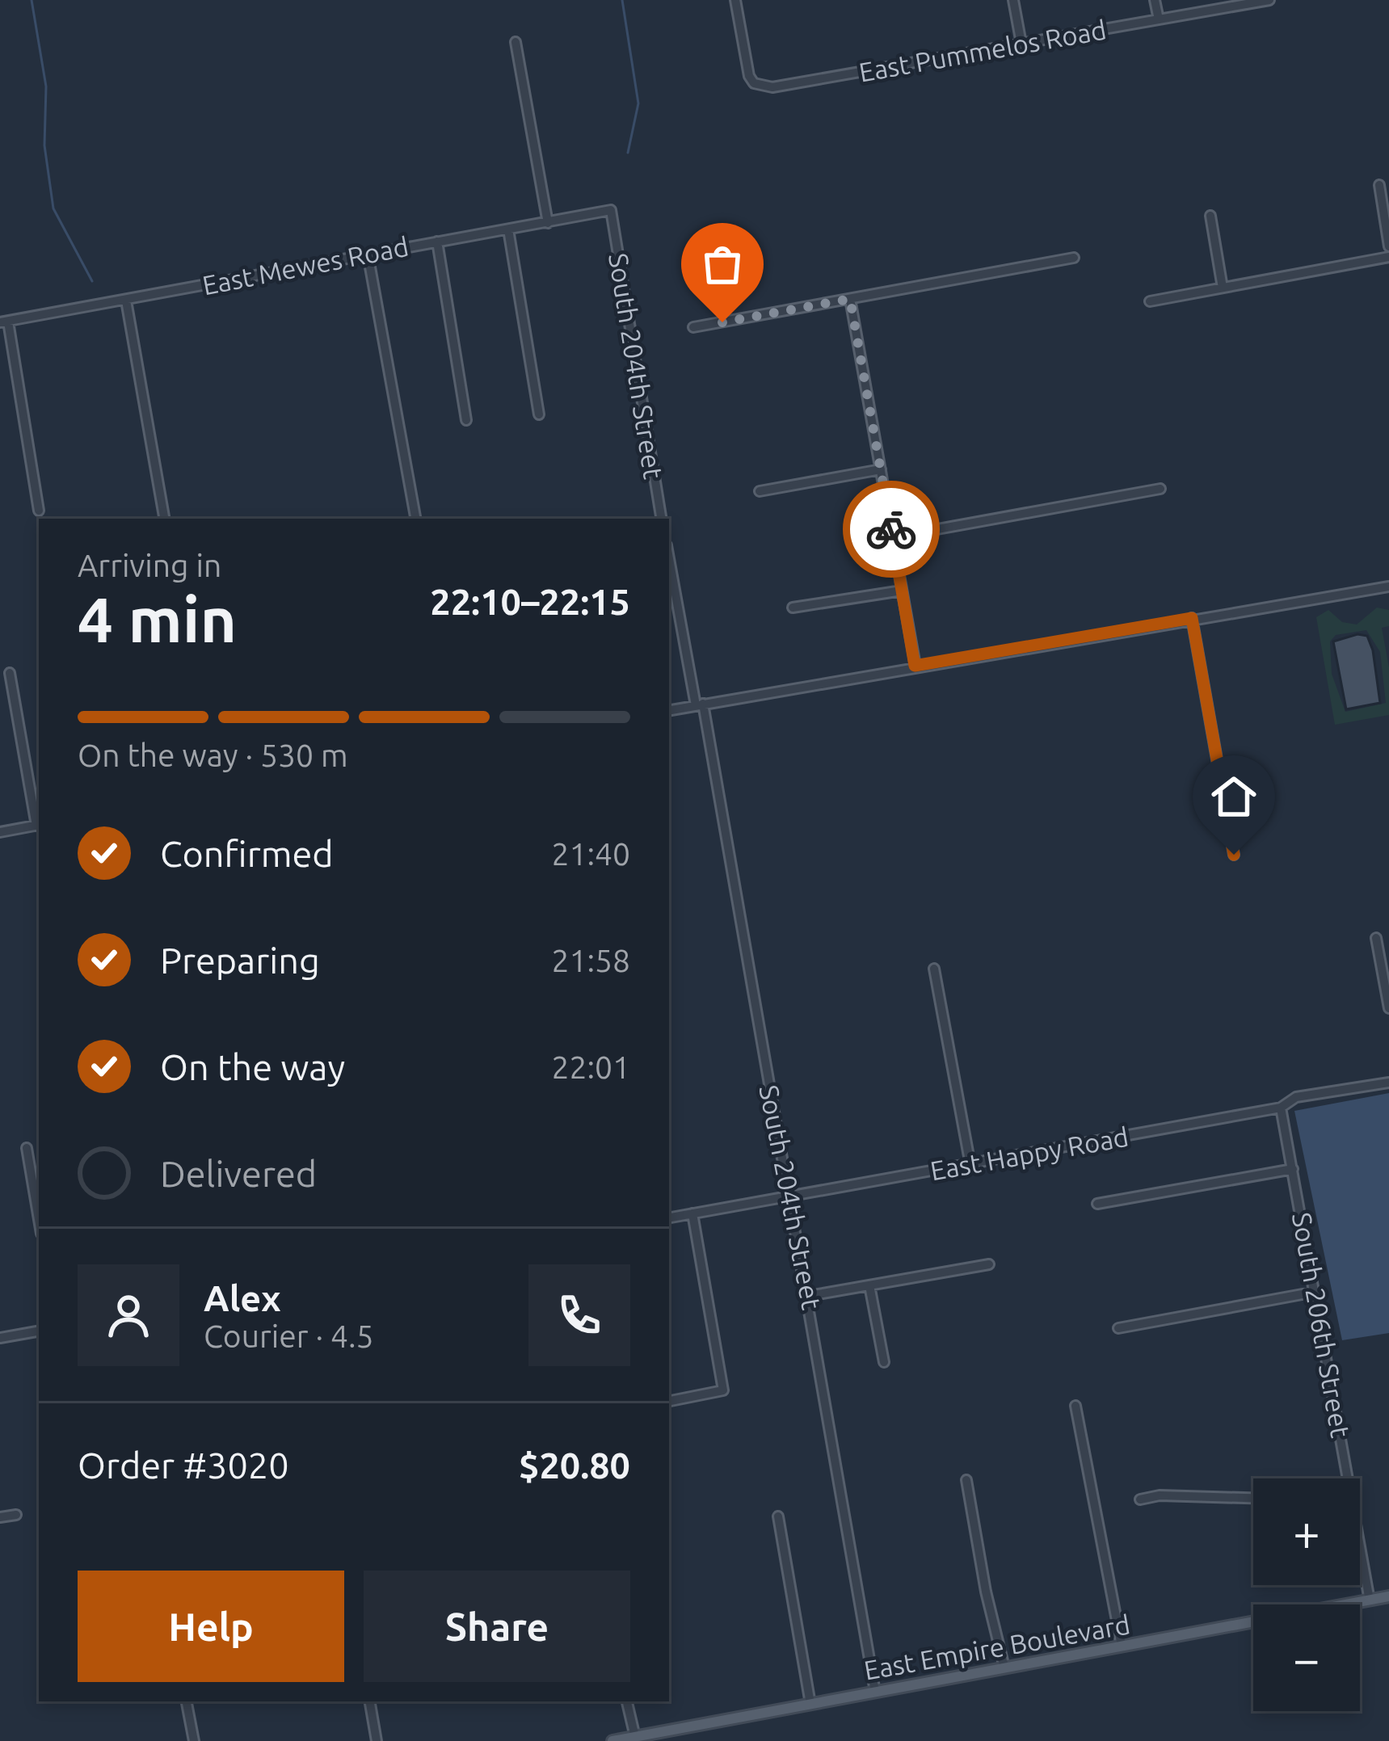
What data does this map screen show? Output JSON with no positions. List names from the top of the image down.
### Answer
{
  "streets": {
    "main road": ["East Empire Boulevard"],
    "street": [
      "East Pummelos Road",
      "East Mewes Road",
      "South 204th Street",
      "East Happy Road",
      "South 206th Street"
    ]
  },
  "crossings": [
    ["East Mewes Road", "South 204th Street"],
    ["South 204th Street", "East Happy Road"],
    ["South 204th Street", "East Empire Boulevard"],
    ["East Happy Road", "South 206th Street"],
    ["South 206th Street", "East Empire Boulevard"]
  ],
  "page": {
    "heading": ["4 min", "Arriving in", "22:10–22:15"],
    "panel": [
      "Alex",
      "Courier · 4.5",
      "Order #3020",
      "$20.80"
    ],
    "bar": "On the way · 530 m",
    "list": [
      ["Confirmed", "21:40"],
      ["Preparing", "21:58"],
      ["On the way", "22:01"],
      "Delivered"
    ],
    "map_buttons": ["+", "−"],
    "buttons": ["Help", "Share"]
  }
}
